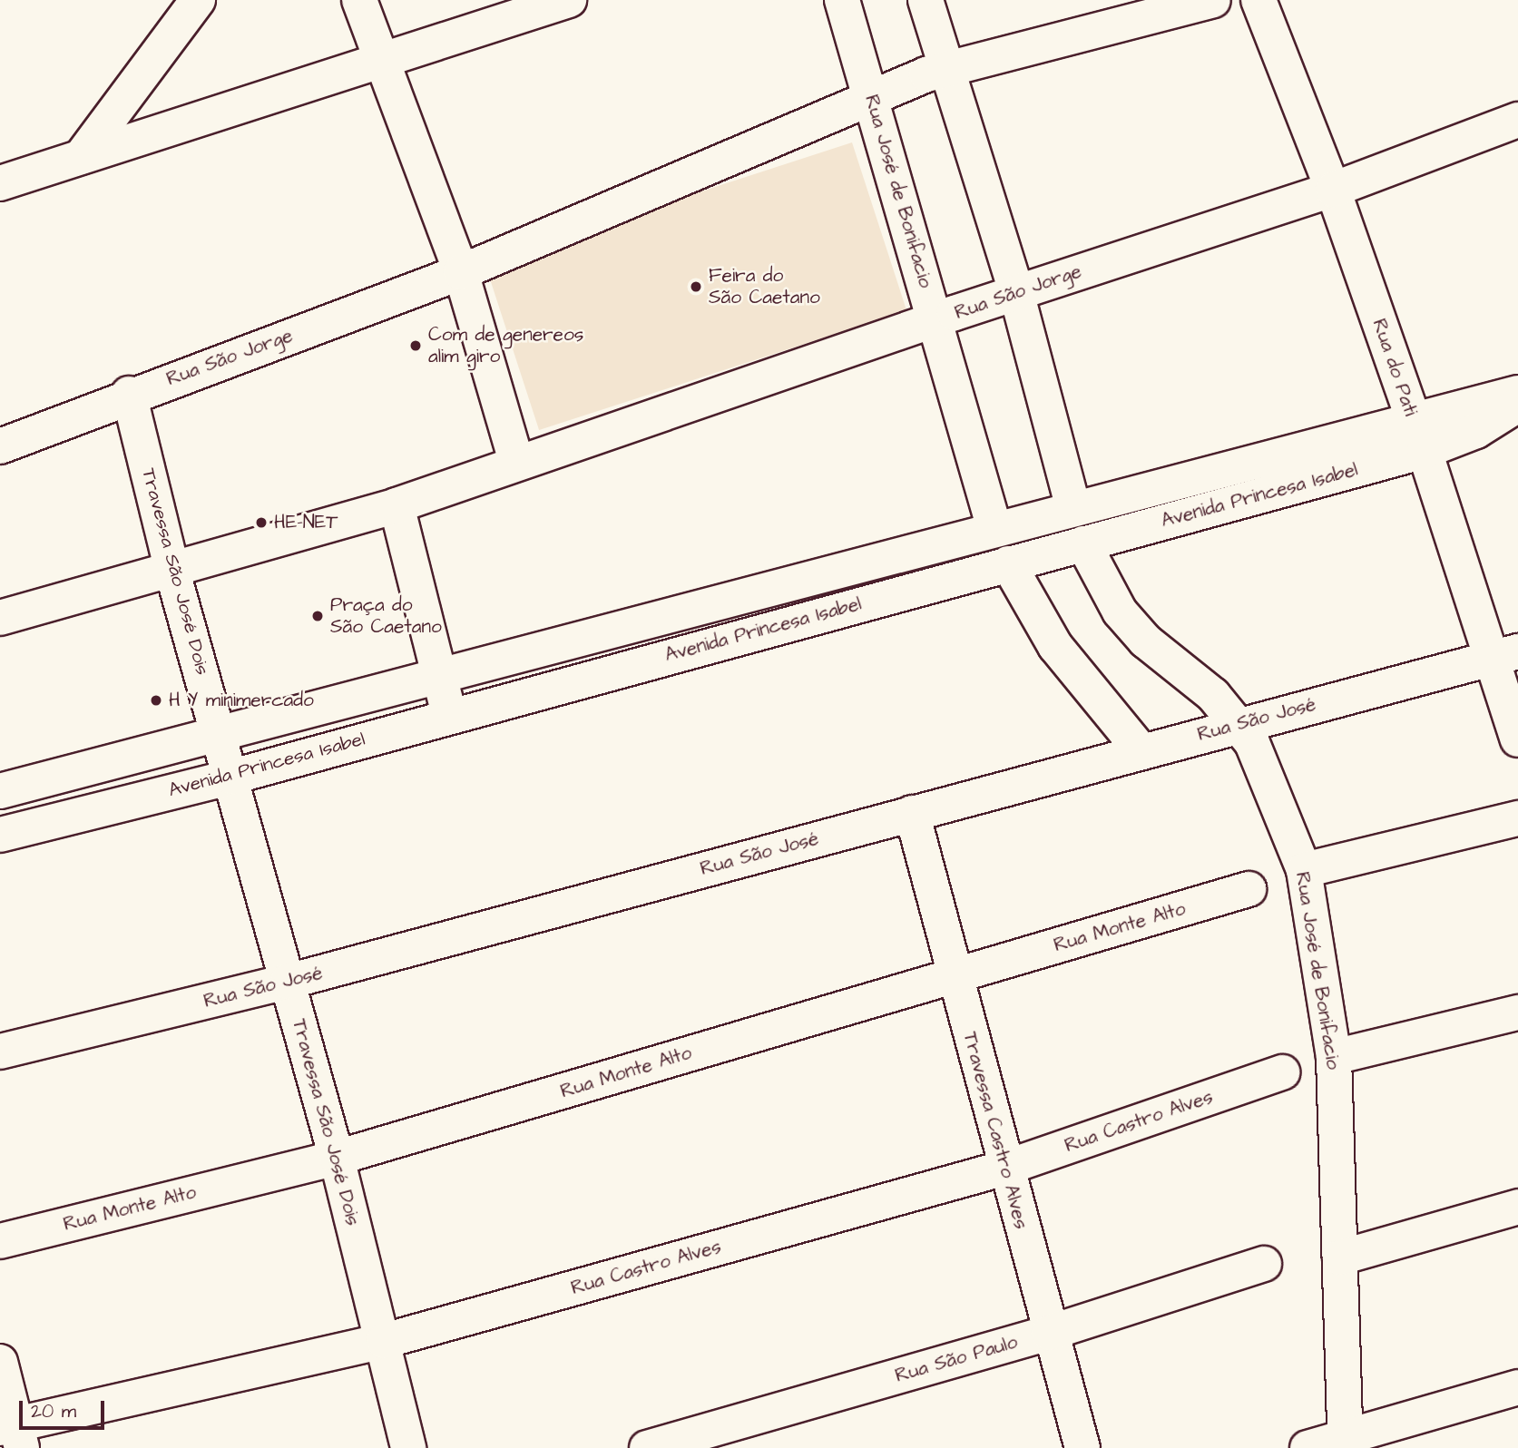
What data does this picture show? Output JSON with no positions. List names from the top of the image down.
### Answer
{
  "streets": {
    "street": [
      "Rua José de Bonifacio",
      "Rua São Jorge",
      "Rua do Pati",
      "Avenida Princesa Isabel",
      "Travessa São José Dois",
      "Rua São José",
      "Rua Monte Alto",
      "Rua Castro Alves",
      "Travessa Castro Alves",
      "Rua São Paulo"
    ]
  },
  "crossings": [
    ["Rua José de Bonifacio", "Rua São Jorge"],
    ["Rua José de Bonifacio", "Avenida Princesa Isabel"],
    ["Rua José de Bonifacio", "Rua São José"],
    ["Rua São Jorge", "Rua do Pati"],
    ["Rua São Jorge", "Travessa São José Dois"],
    ["Rua do Pati", "Avenida Princesa Isabel"],
    ["Rua do Pati", "Rua São José"],
    ["Avenida Princesa Isabel", "Travessa São José Dois"],
    ["Travessa São José Dois", "Rua São José"],
    ["Travessa São José Dois", "Rua Monte Alto"],
    ["Travessa São José Dois", "Rua Castro Alves"],
    ["Rua São José", "Travessa Castro Alves"],
    ["Rua Monte Alto", "Travessa Castro Alves"],
    ["Rua Castro Alves", "Travessa Castro Alves"],
    ["Travessa Castro Alves", "Rua São Paulo"]
  ],
  "places": [
    "Feira do São Caetano",
    "Com de genereos alim giro",
    "HE-NET",
    "Praça do São Caetano",
    "H Y minimercado"
  ],
  "scale_bar": "20 m"
}
